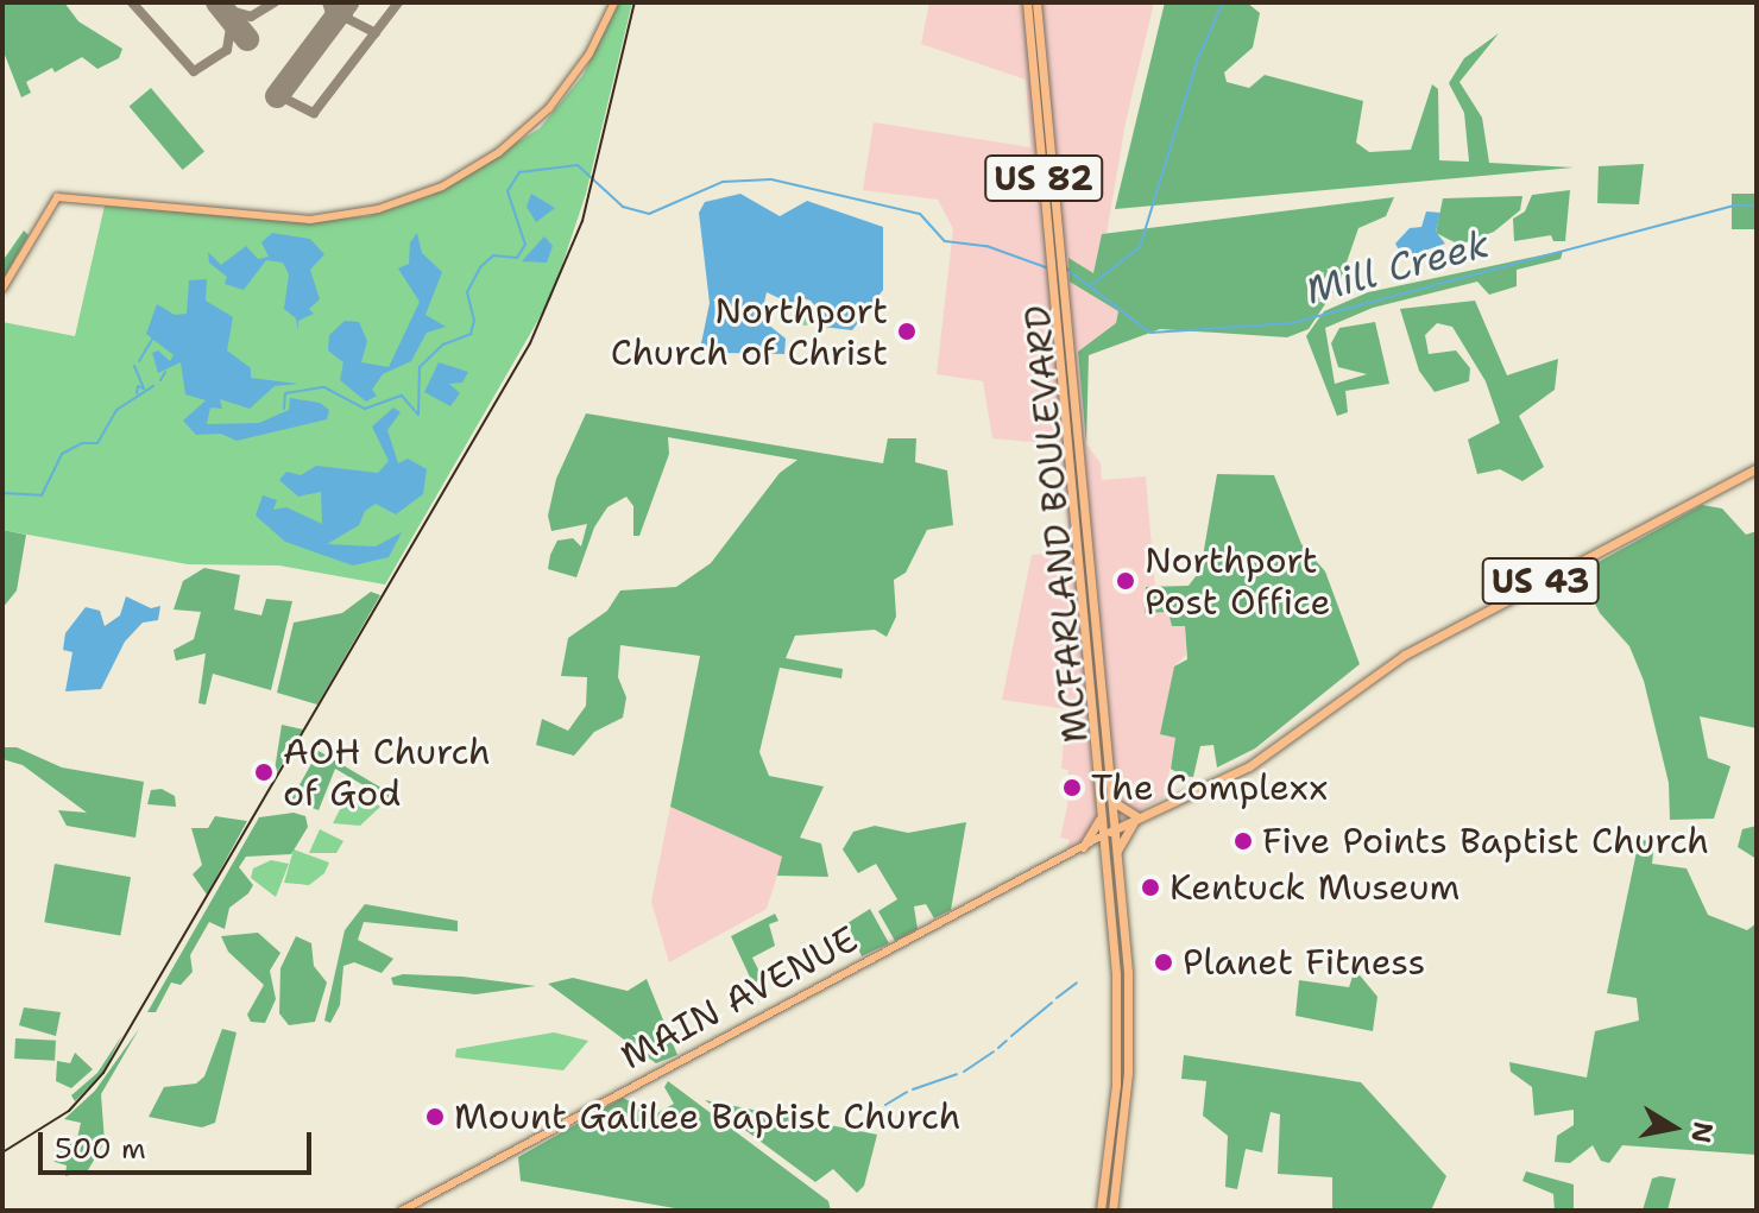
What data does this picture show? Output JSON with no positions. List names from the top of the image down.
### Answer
{
  "streets": {
    "highway": ["US 82", "MCFARLAND BOULEVARD", "US 43"],
    "main road": ["MAIN AVENUE"]
  },
  "crossings": [
    ["MCFARLAND BOULEVARD", "US 43"],
    ["MCFARLAND BOULEVARD", "MAIN AVENUE"],
    ["US 43", "MAIN AVENUE"]
  ],
  "water": ["Mill Creek"],
  "places": [
    "Northport Church of Christ",
    "Northport Post Office",
    "AOH Church of God",
    "The Complexx",
    "Five Points Baptist Church",
    "Kentuck Museum",
    "Planet Fitness",
    "Mount Galilee Baptist Church"
  ],
  "scale_bar": "500 m",
  "north": "right"
}
